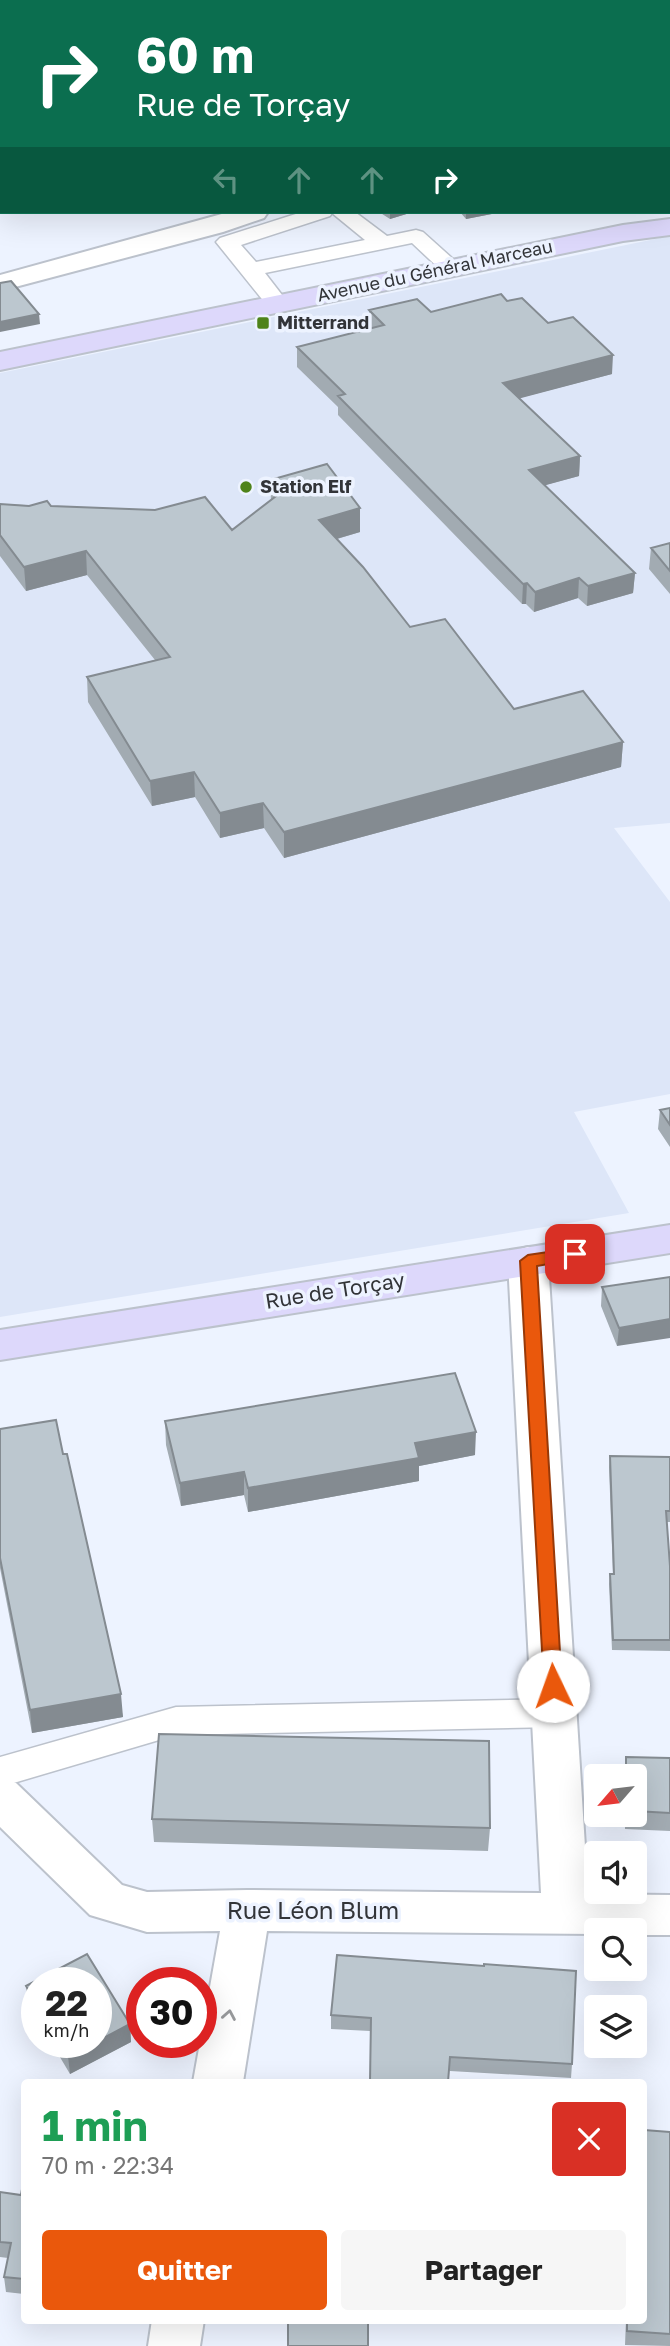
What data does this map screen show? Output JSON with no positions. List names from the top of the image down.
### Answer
{
  "streets": {
    "main road": ["Avenue du Général Marceau", "Rue de Torçay"],
    "street": ["Rue Léon Blum"]
  },
  "places": {
    "transit": ["Mitterrand"],
    "other": ["Station Elf"]
  },
  "north": "bottom left",
  "page": {
    "turn": ["60 m", "Rue de Torçay"],
    "speed": "22 km/h",
    "limit": "30",
    "heading": ["1 min", "70 m · 22:34"],
    "buttons": ["Quitter", "Partager"]
  }
}
